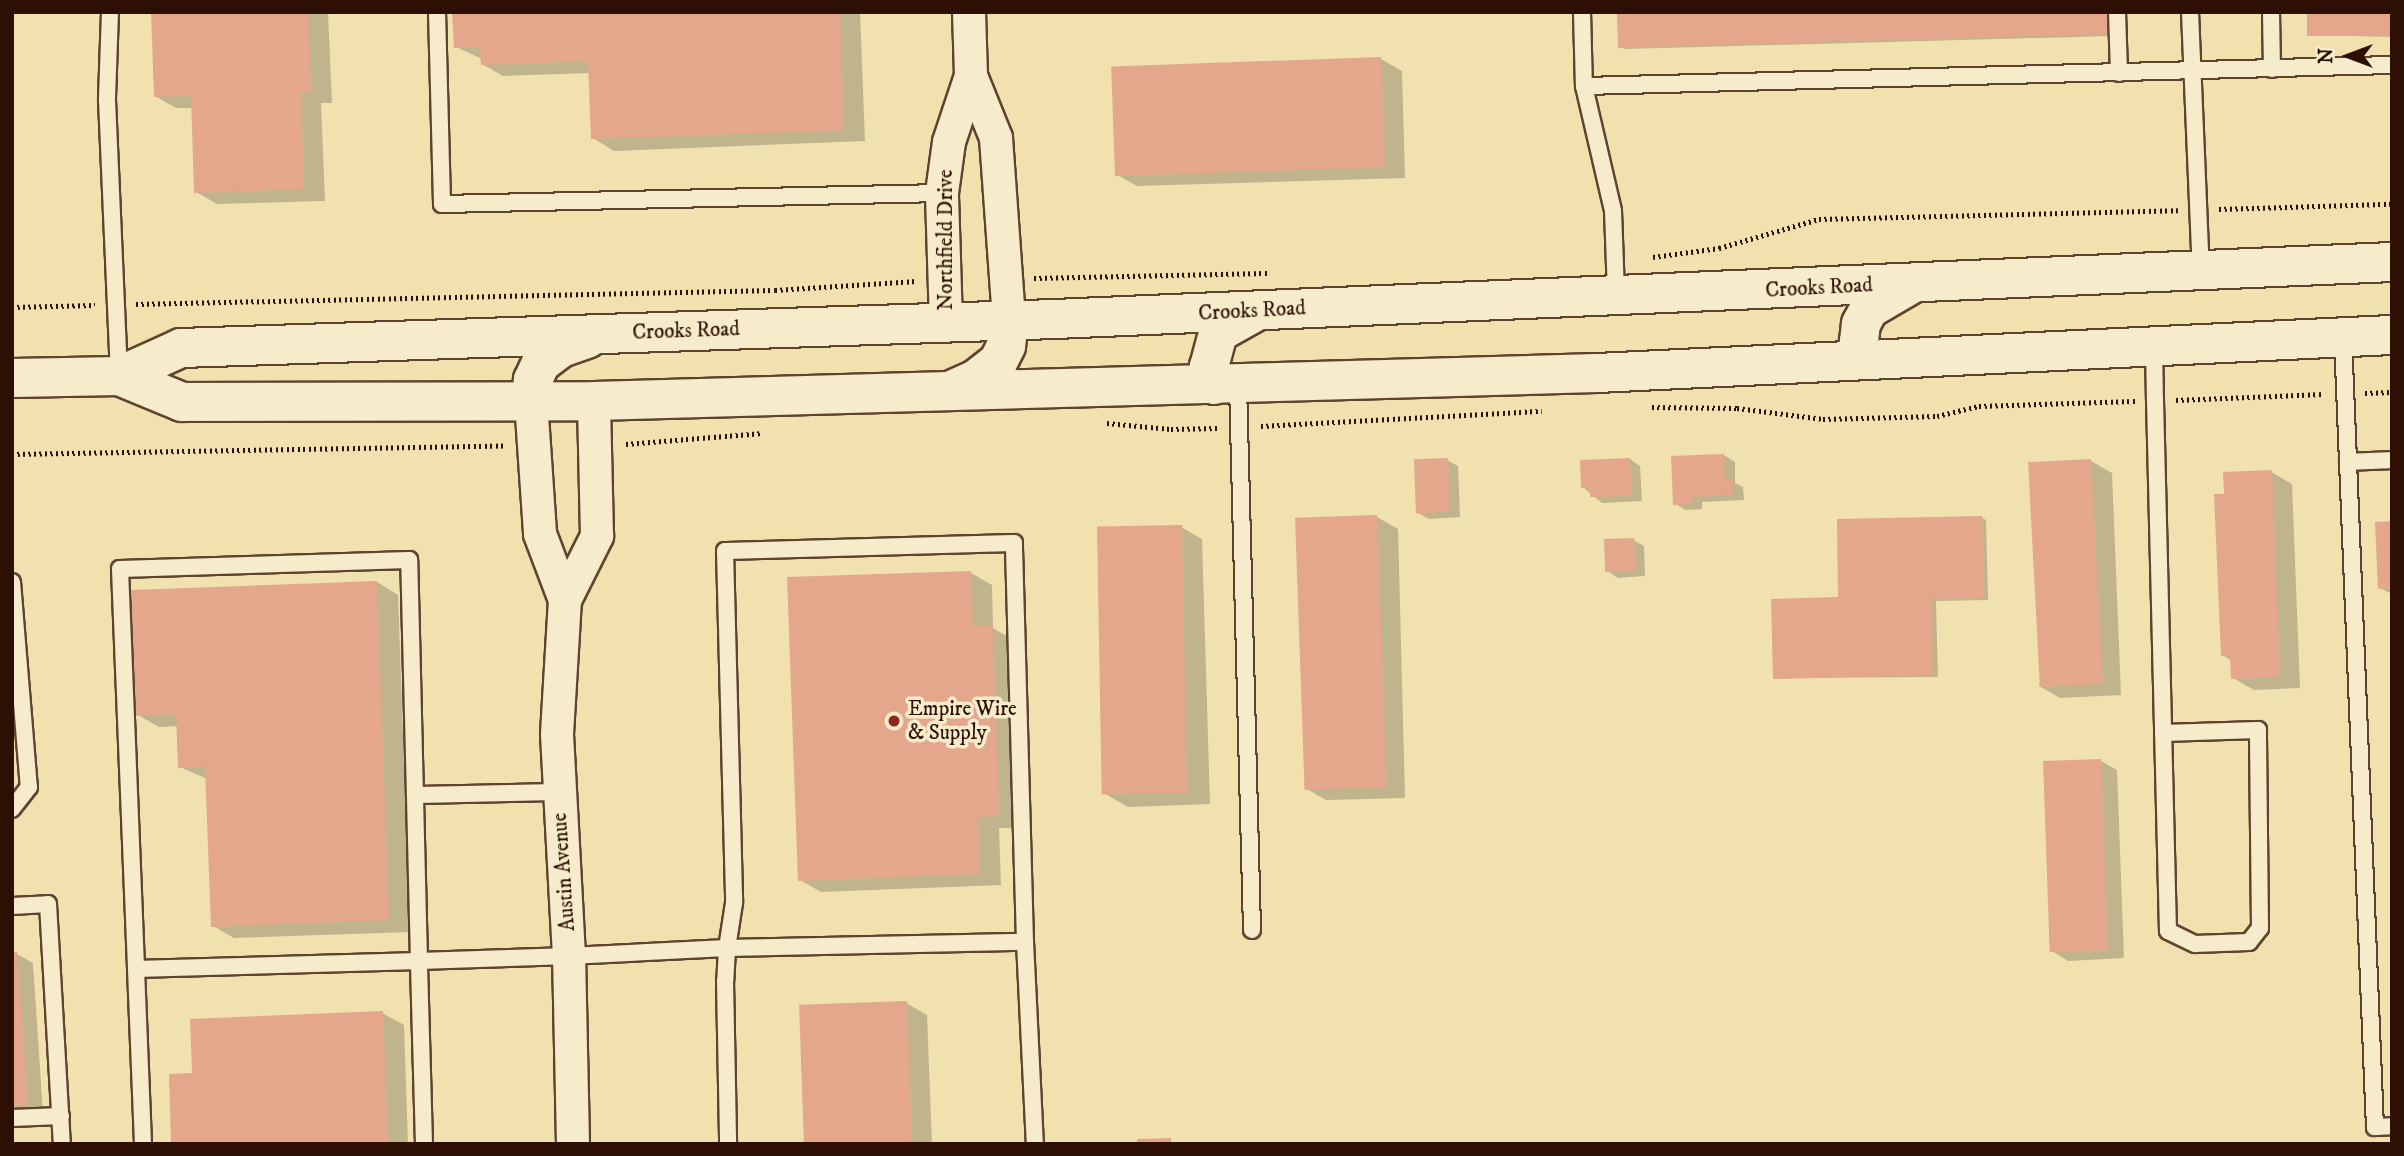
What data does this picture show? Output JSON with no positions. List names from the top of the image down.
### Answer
{
  "streets": {
    "main road": ["Crooks Road"],
    "street": ["Northfield Drive", "Austin Avenue"]
  },
  "crossings": [
    ["Northfield Drive", "Crooks Road"],
    ["Crooks Road", "Austin Avenue"]
  ],
  "places": ["Empire Wire & Supply"],
  "north": "left"
}
